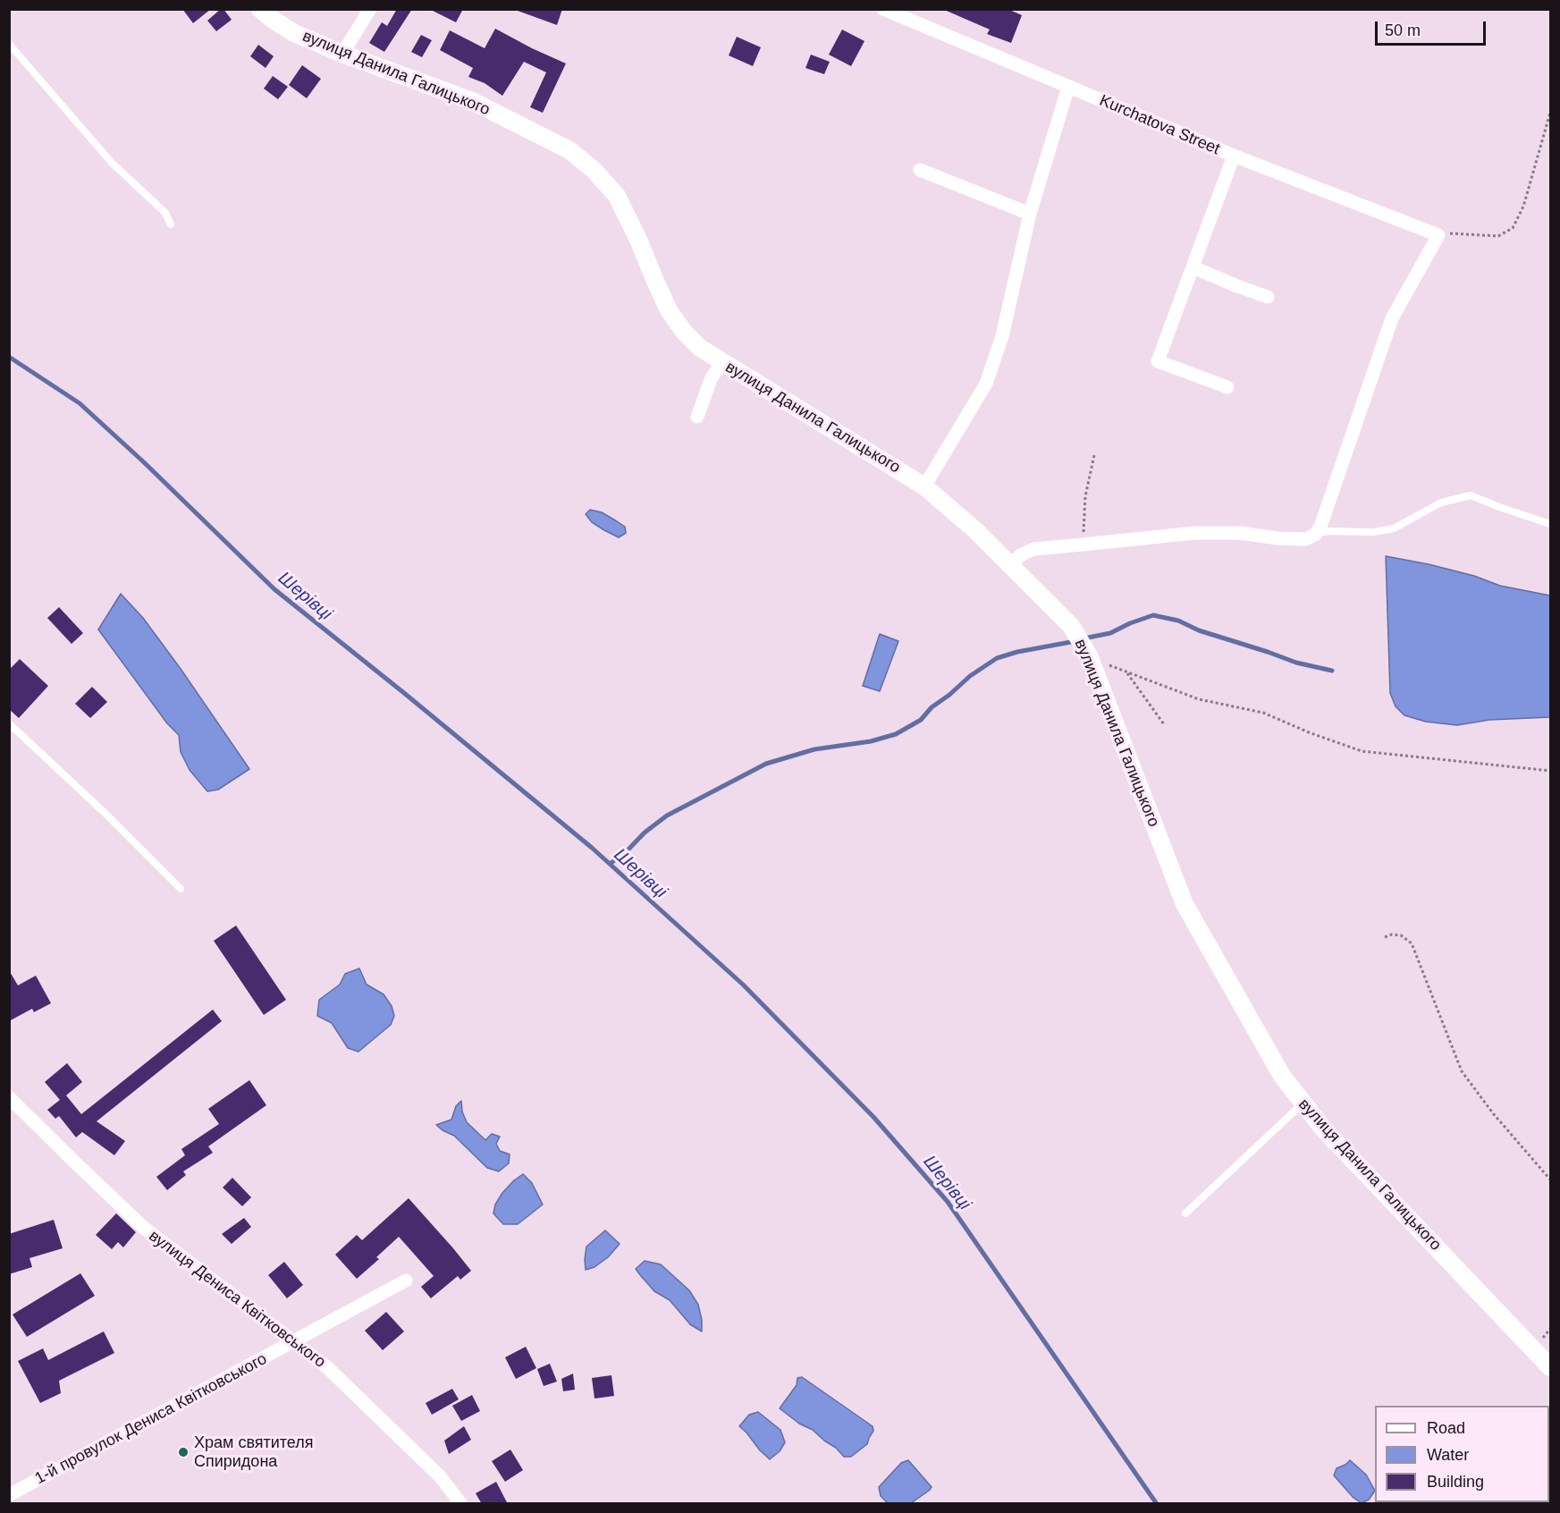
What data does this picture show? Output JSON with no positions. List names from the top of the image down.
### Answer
{
  "streets": {
    "street": [
      "вулиця Данила Галицького",
      "Kurchatova Street",
      "вулиця Дениса Квітковського",
      "1-й провулок Дениса Квітковського"
    ]
  },
  "crossings": [
    ["вулиця Дениса Квітковського", "1-й провулок Дениса Квітковського"]
  ],
  "water": ["Шерівці"],
  "places": ["Храм святителя Спиридона"],
  "legend": ["Road", "Water", "Building"],
  "scale_bar": "50 m"
}
